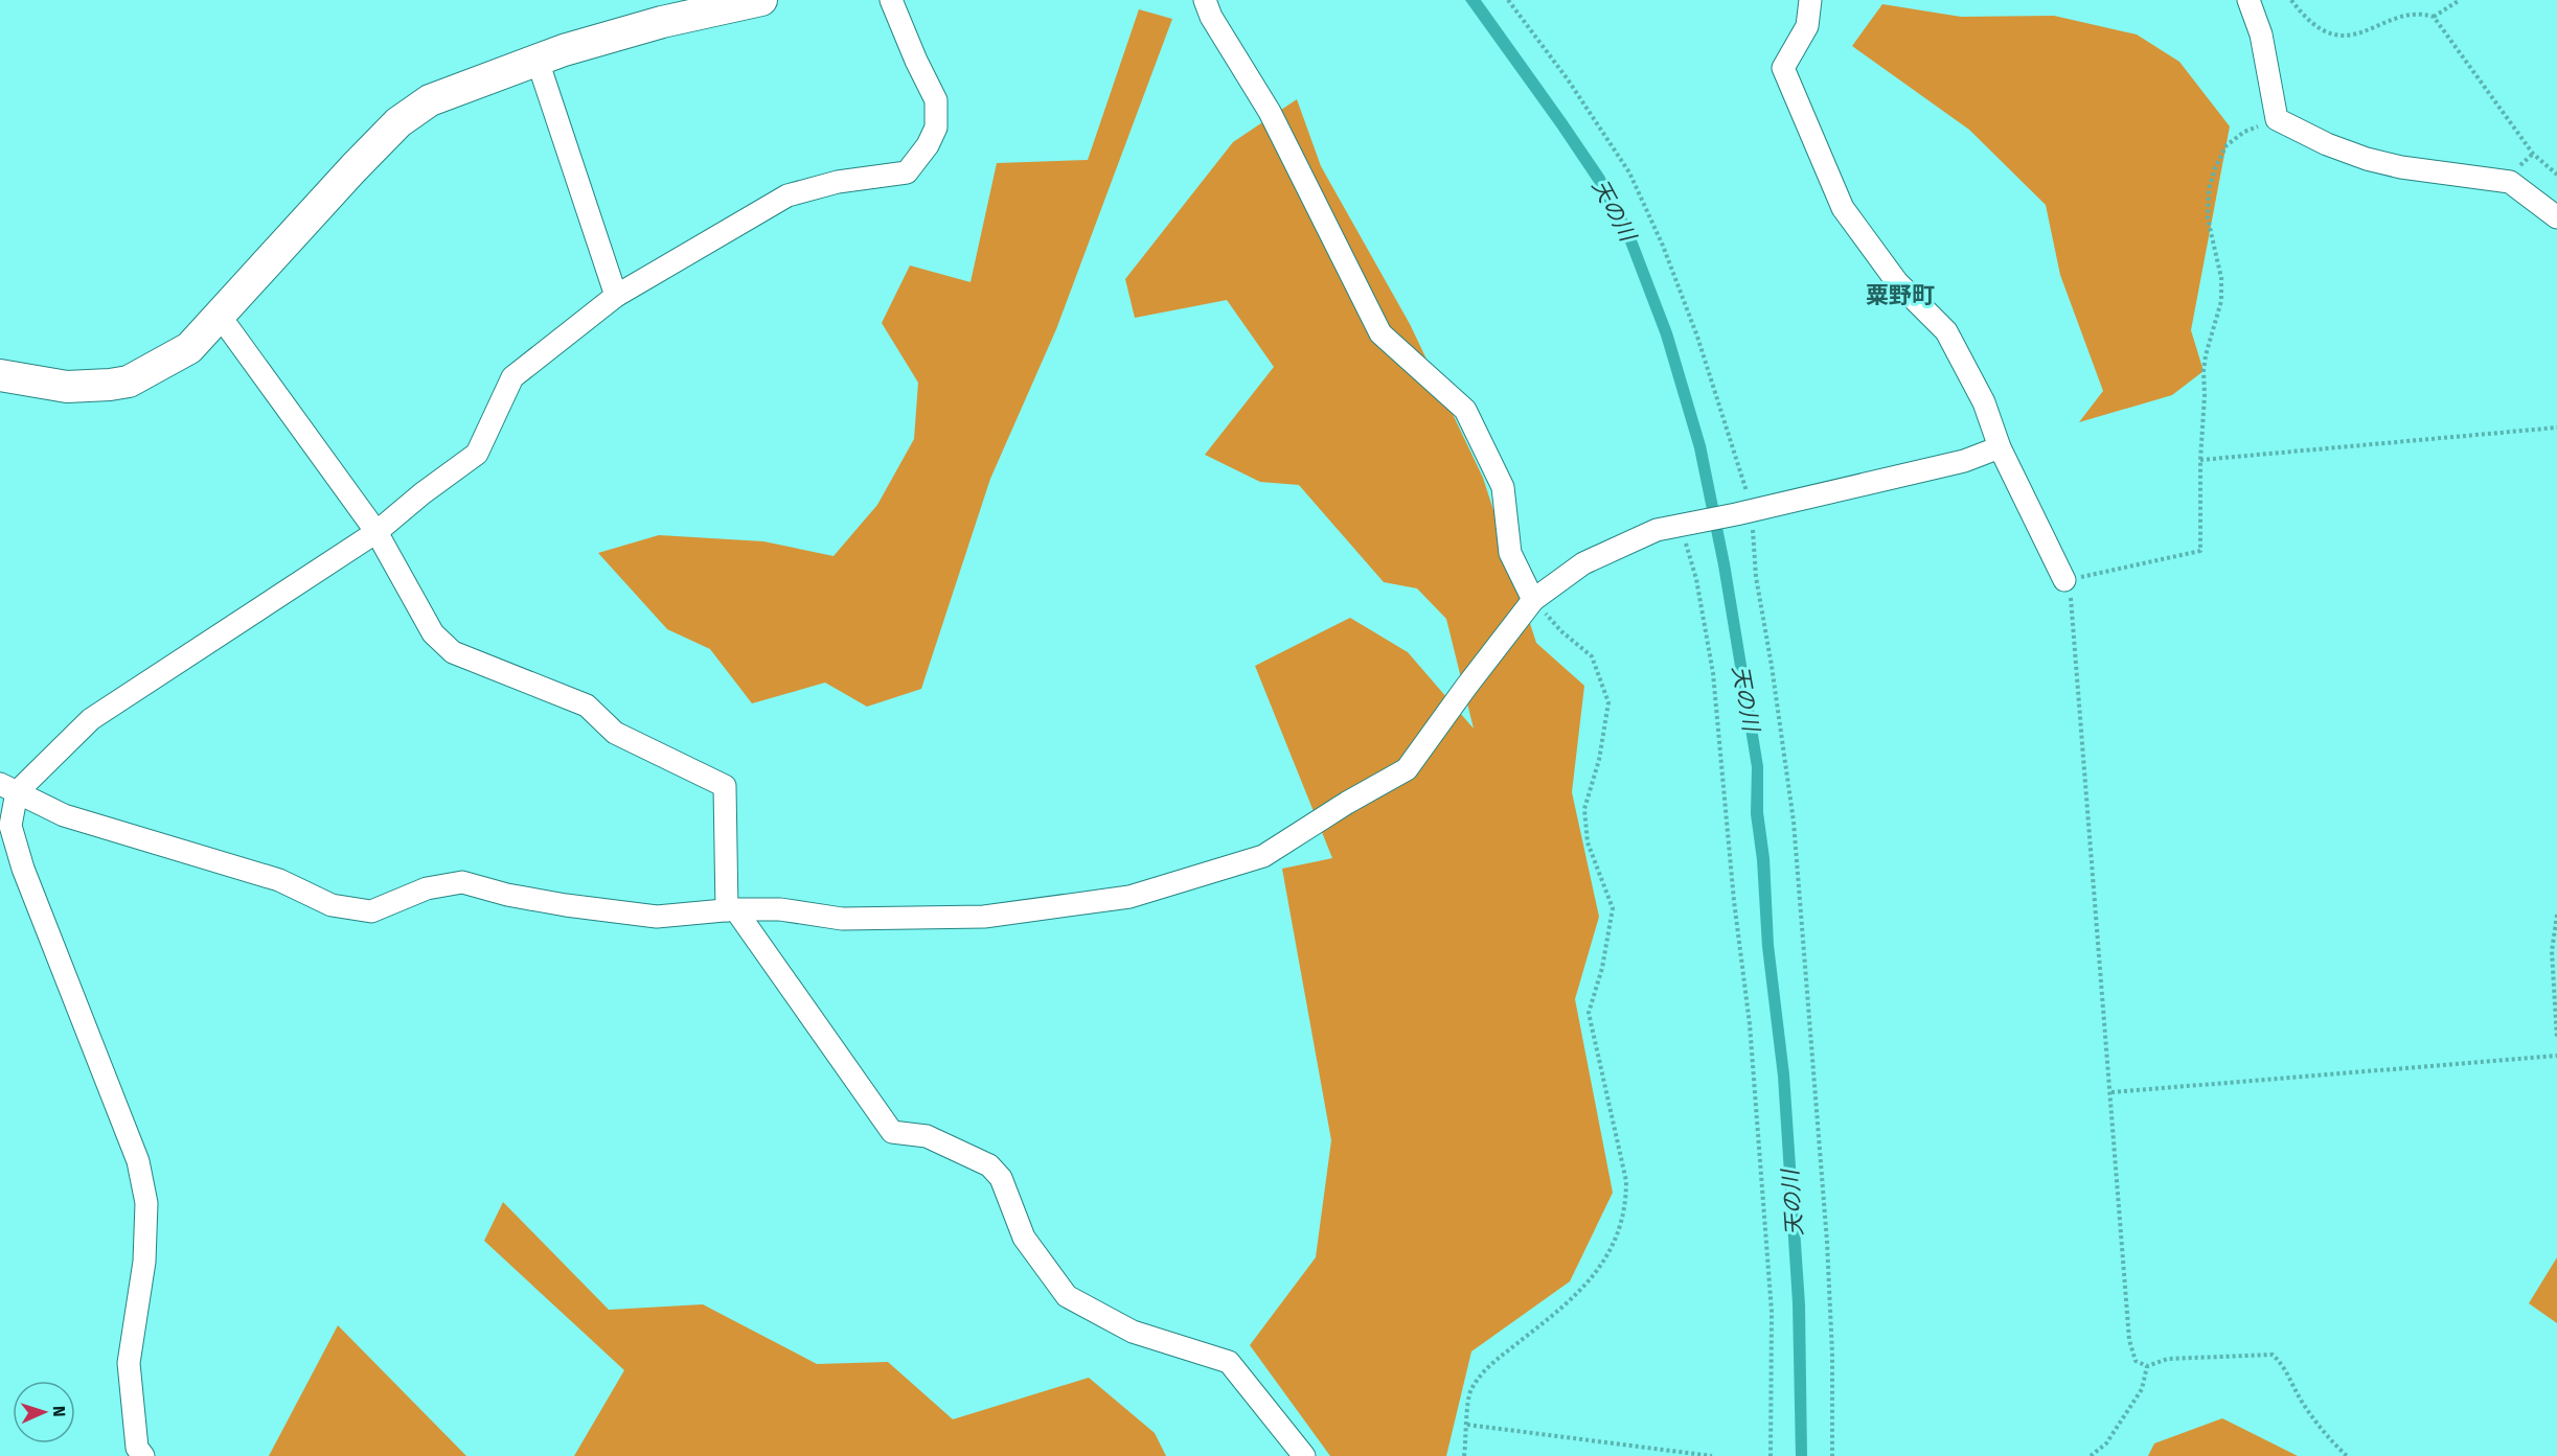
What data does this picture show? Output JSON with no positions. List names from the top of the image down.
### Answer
{
  "districts": ["粟野町"],
  "water": ["天の川"],
  "north": "right"
}
